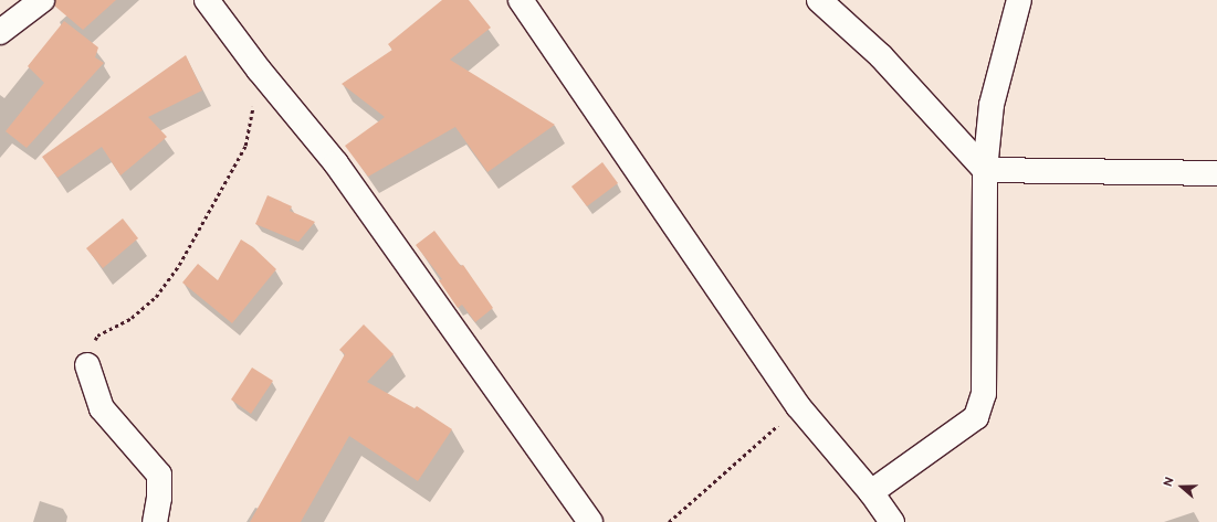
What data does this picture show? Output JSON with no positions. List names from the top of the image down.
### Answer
{
  "north": "left"
}
